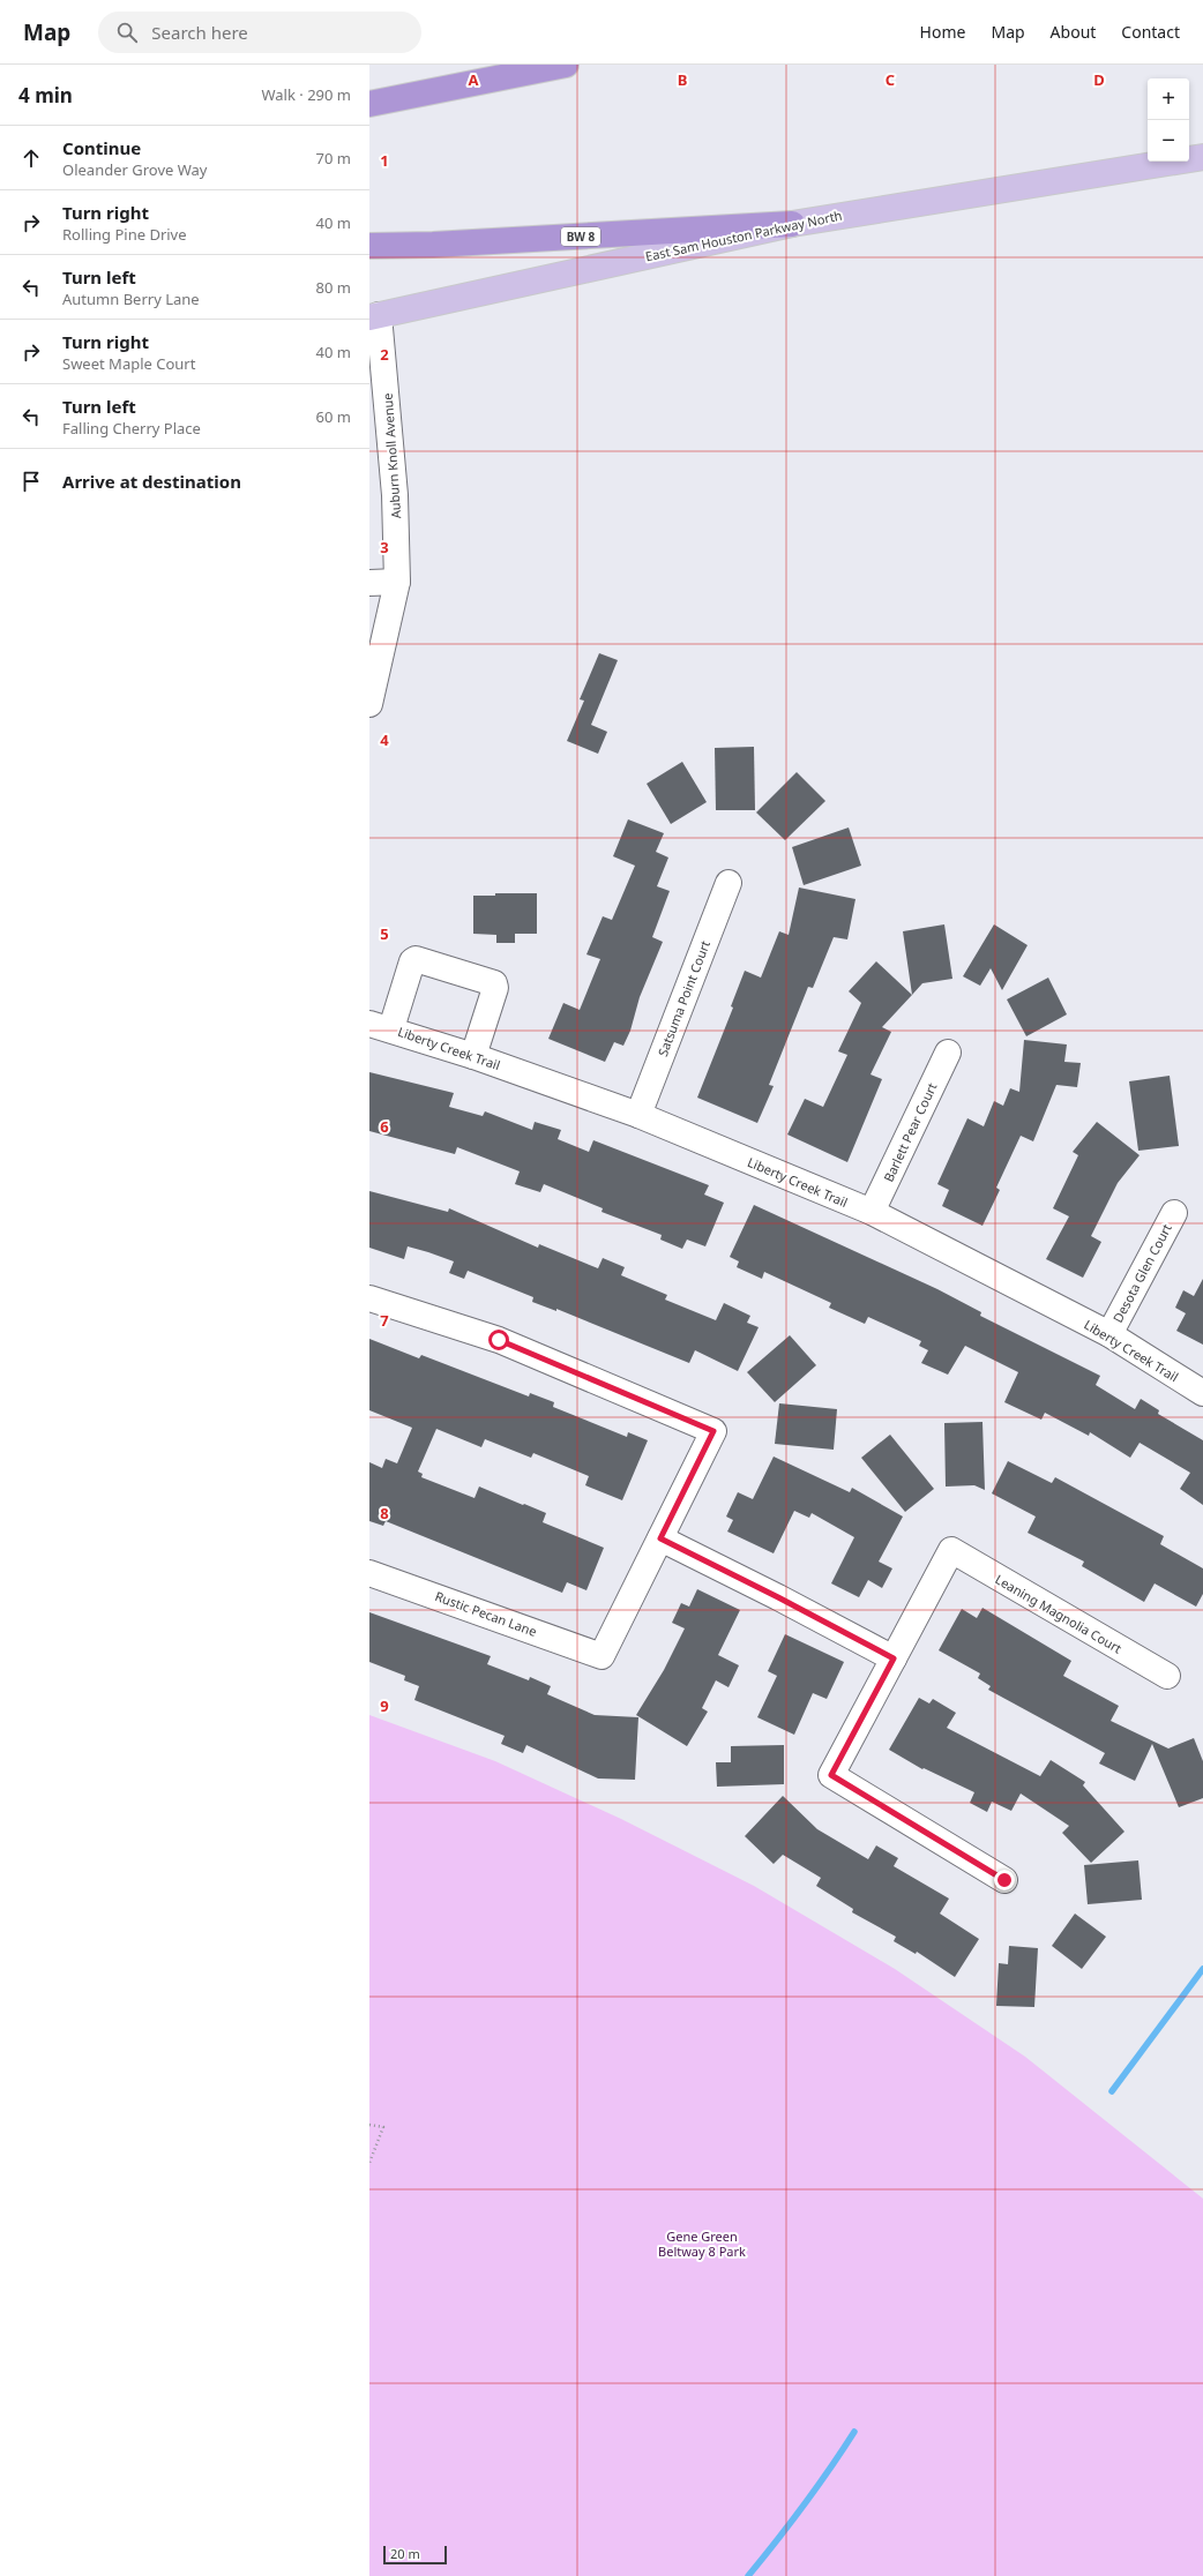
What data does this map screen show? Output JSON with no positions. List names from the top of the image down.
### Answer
{
  "streets": {
    "highway": ["BW 8"],
    "main road": ["East Sam Houston Parkway North"],
    "street": [
      "Auburn Knoll Avenue",
      "Satsuma Point Court",
      "Liberty Creek Trail",
      "Barlett Pear Court",
      "Desota Glen Court",
      "Rustic Pecan Lane",
      "Leaning Magnolia Court"
    ]
  },
  "crossings": [
    ["East Sam Houston Parkway North", "BW 8"],
    ["East Sam Houston Parkway North", "Auburn Knoll Avenue"],
    ["Satsuma Point Court", "Liberty Creek Trail"],
    ["Liberty Creek Trail", "Barlett Pear Court"],
    ["Liberty Creek Trail", "Desota Glen Court"]
  ],
  "parks": ["Gene Green Beltway 8 Park"],
  "scale_bar": "20 m",
  "page": {
    "header": "Map",
    "search": "Search here",
    "nav": [
      "Home",
      "Map",
      "About",
      "Contact"
    ],
    "heading": ["4 min", "Walk · 290 m"],
    "map_buttons": ["+", "−"],
    "list": [
      ["Continue", "Oleander Grove Way", "70 m"],
      ["Turn right", "Rolling Pine Drive", "40 m"],
      ["Turn left", "Autumn Berry Lane", "80 m"],
      ["Turn right", "Sweet Maple Court", "40 m"],
      ["Turn left", "Falling Cherry Place", "60 m"],
      "Arrive at destination"
    ],
    "scale": "20 m"
  },
  "grid": {
    "columns": [
      "A",
      "B",
      "C",
      "D"
    ],
    "rows": [
      "1",
      "2",
      "3",
      "4",
      "5",
      "6",
      "7",
      "8",
      "9"
    ]
  }
}
